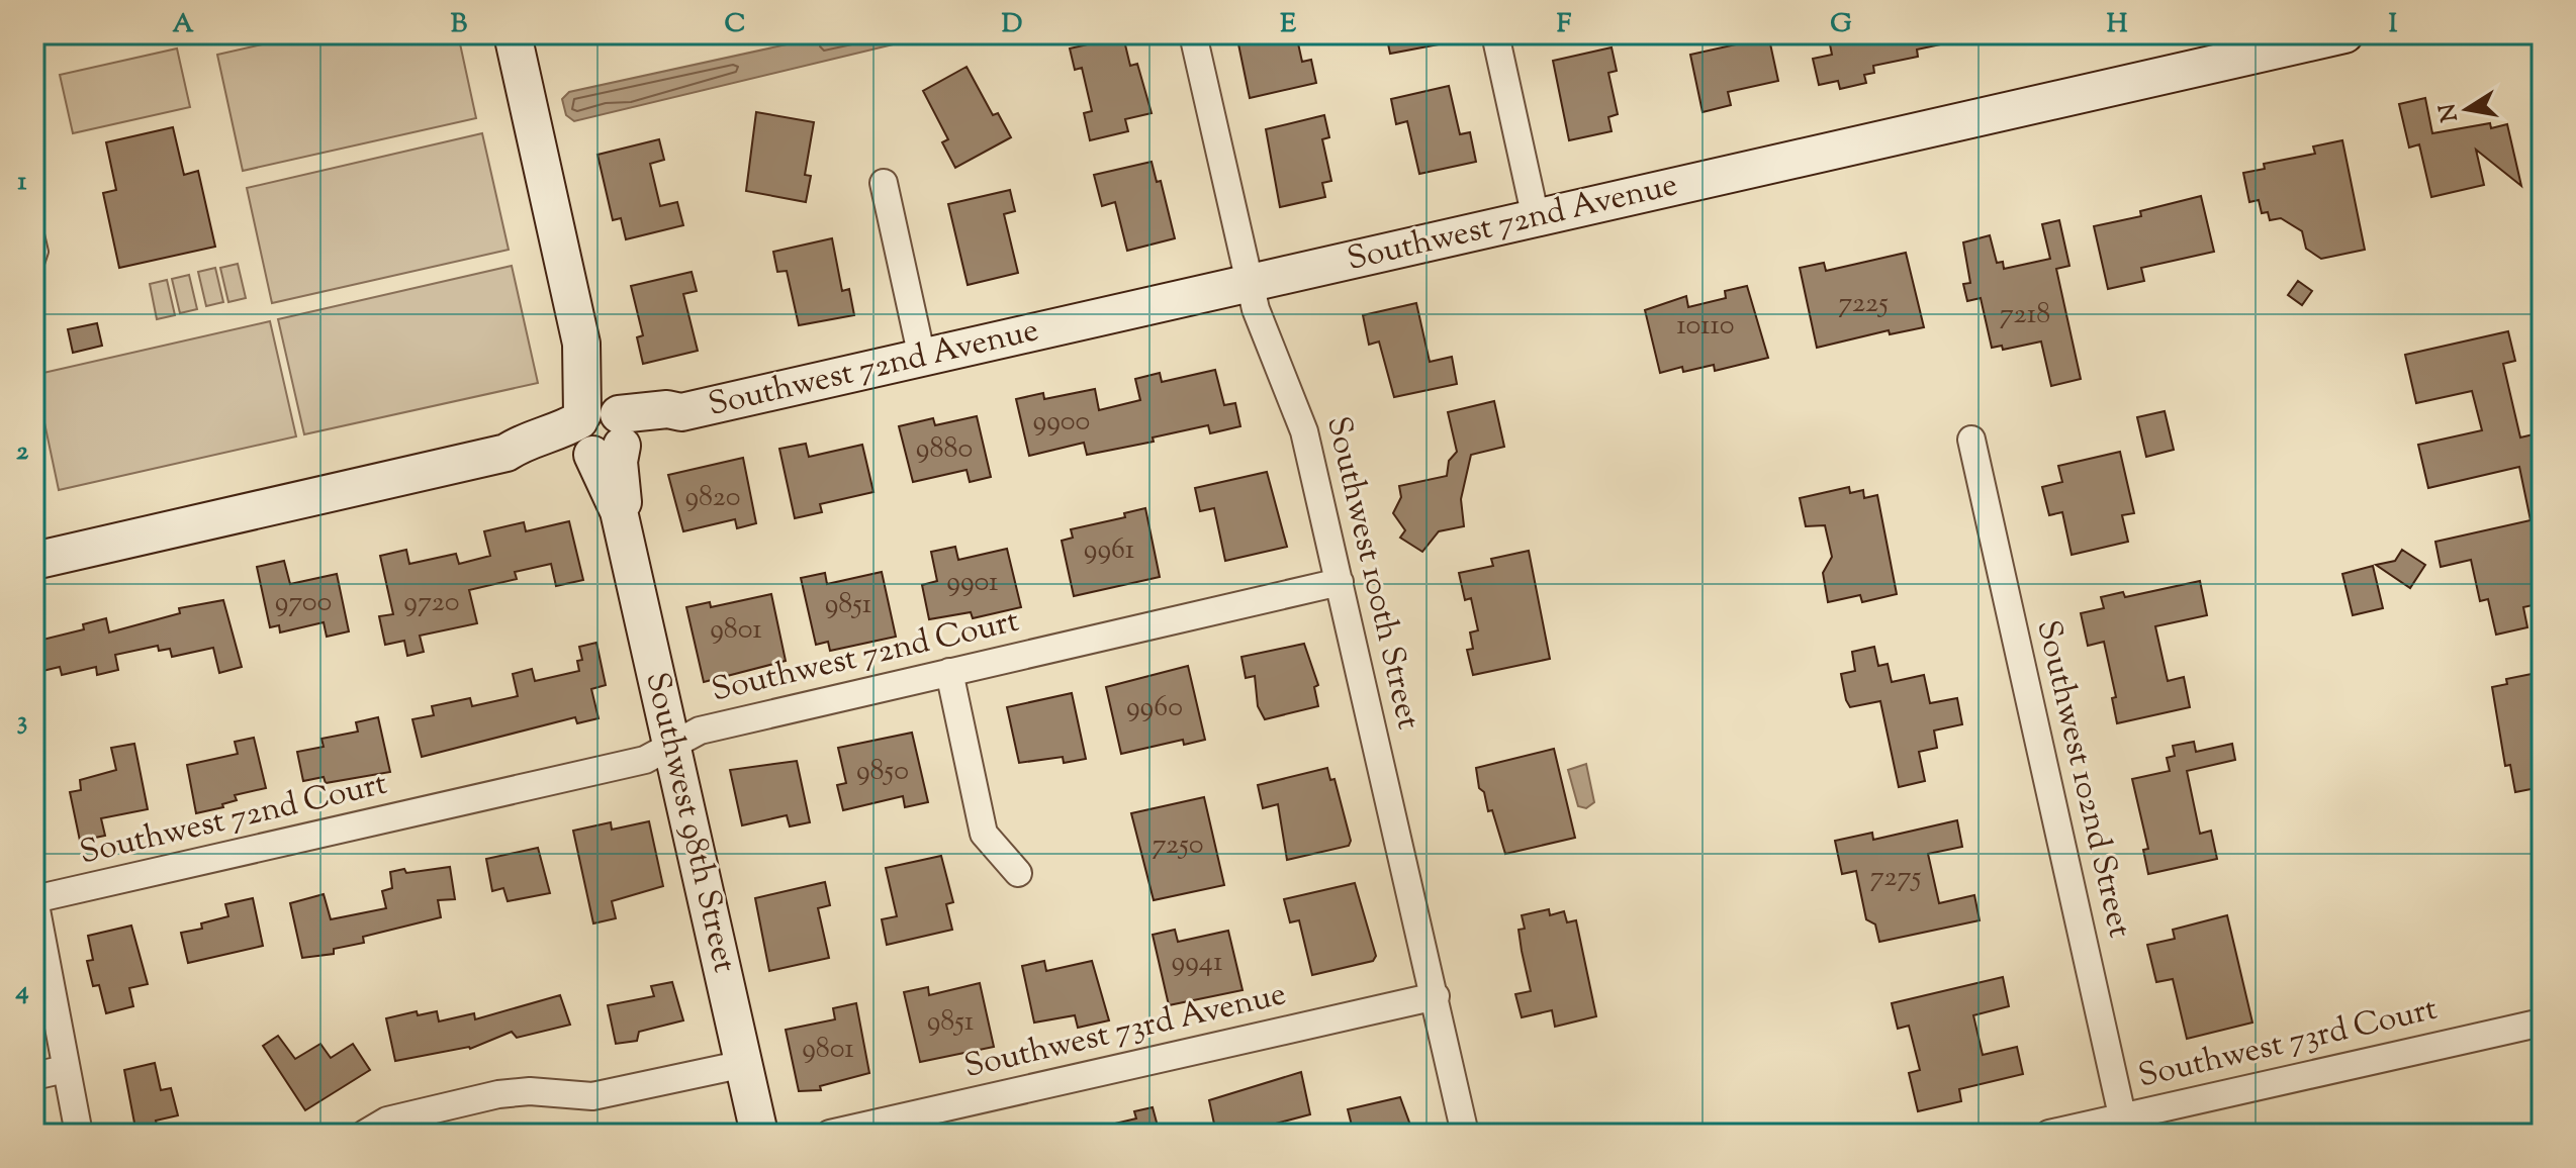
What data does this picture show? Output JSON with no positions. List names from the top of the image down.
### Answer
{
  "streets": {
    "street": [
      "Southwest 72nd Avenue",
      "Southwest 100th Street",
      "Southwest 72nd Court",
      "Southwest 102nd Street",
      "Southwest 98th Street",
      "Southwest 73rd Avenue",
      "Southwest 73rd Court"
    ]
  },
  "crossings": [
    ["Southwest 72nd Avenue", "Southwest 100th Street"],
    ["Southwest 72nd Avenue", "Southwest 98th Street"],
    ["Southwest 100th Street", "Southwest 72nd Court"],
    ["Southwest 100th Street", "Southwest 73rd Avenue"],
    ["Southwest 72nd Court", "Southwest 98th Street"],
    ["Southwest 102nd Street", "Southwest 73rd Court"]
  ],
  "house_numbers": [
    "7225",
    "7218",
    "10110",
    "9900",
    "9880",
    "9820",
    "9961",
    "9901",
    "9700",
    "9720",
    "9851",
    "9801",
    "9960",
    "9850",
    "7250",
    "7275",
    "9941",
    "9851",
    "9801"
  ],
  "north": "left",
  "grid": {
    "columns": [
      "A",
      "B",
      "C",
      "D",
      "E",
      "F",
      "G",
      "H",
      "I"
    ],
    "rows": [
      "1",
      "2",
      "3",
      "4"
    ]
  }
}
